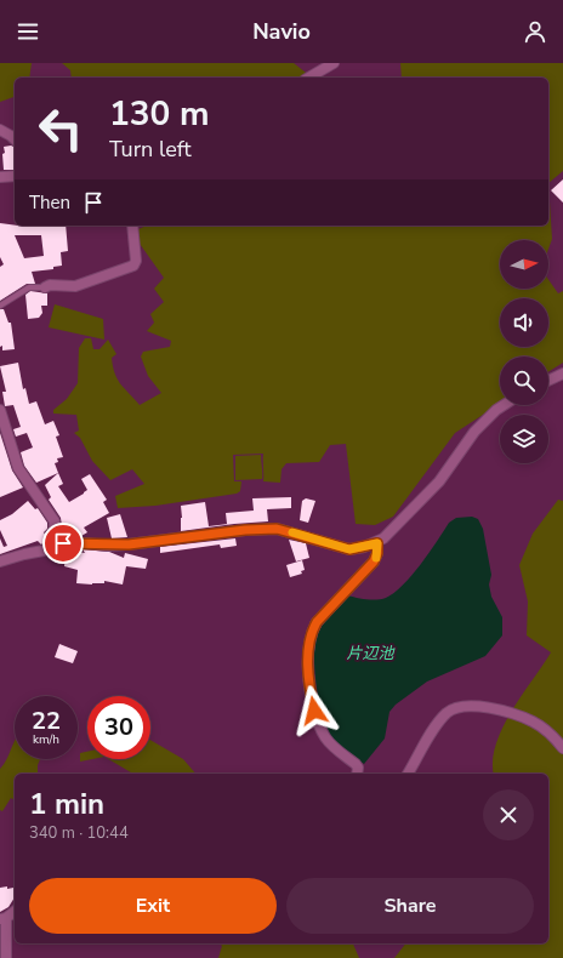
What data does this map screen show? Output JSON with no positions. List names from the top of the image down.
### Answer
{
  "water": ["片辺池"],
  "north": "right",
  "page": {
    "header": "Navio",
    "turn": ["130 m", "Turn left"],
    "then": "Then",
    "speed": "22 km/h",
    "limit": "30",
    "heading": ["1 min", "340 m · 10:44"],
    "buttons": ["Exit", "Share"]
  }
}
